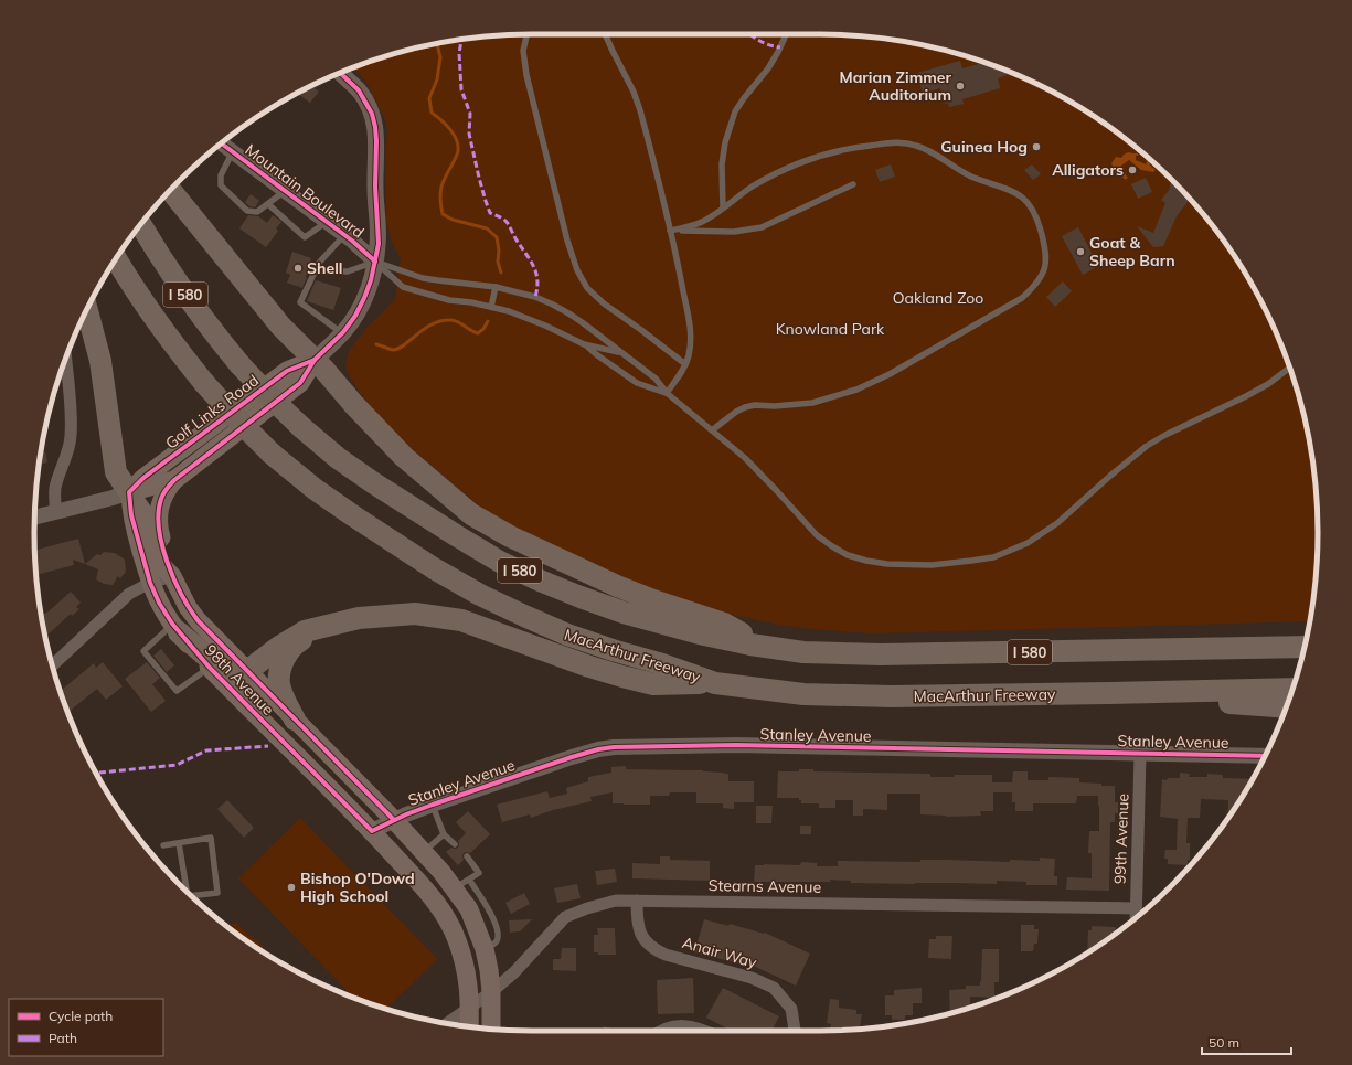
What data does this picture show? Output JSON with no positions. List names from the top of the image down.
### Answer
{
  "streets": {
    "highway": ["I 580", "MacArthur Freeway"],
    "main road": ["Golf Links Road", "98th Avenue"],
    "street": [
      "Mountain Boulevard",
      "Stanley Avenue",
      "99th Avenue",
      "Stearns Avenue",
      "Anair Way"
    ]
  },
  "crossings": [
    ["Mountain Boulevard", "Golf Links Road"],
    ["Golf Links Road", "98th Avenue"],
    ["98th Avenue", "Stanley Avenue"],
    ["98th Avenue", "Stearns Avenue"],
    ["Stanley Avenue", "99th Avenue"],
    ["99th Avenue", "Stearns Avenue"],
    ["Stearns Avenue", "Anair Way"]
  ],
  "parks": ["Oakland Zoo", "Knowland Park"],
  "places": [
    "Marian Zimmer Auditorium",
    "Guinea Hog",
    "Alligators",
    "Goat & Sheep Barn",
    "Shell",
    "Bishop O'Dowd High School"
  ],
  "legend": ["Cycle path", "Path"],
  "scale_bar": "50 m"
}
